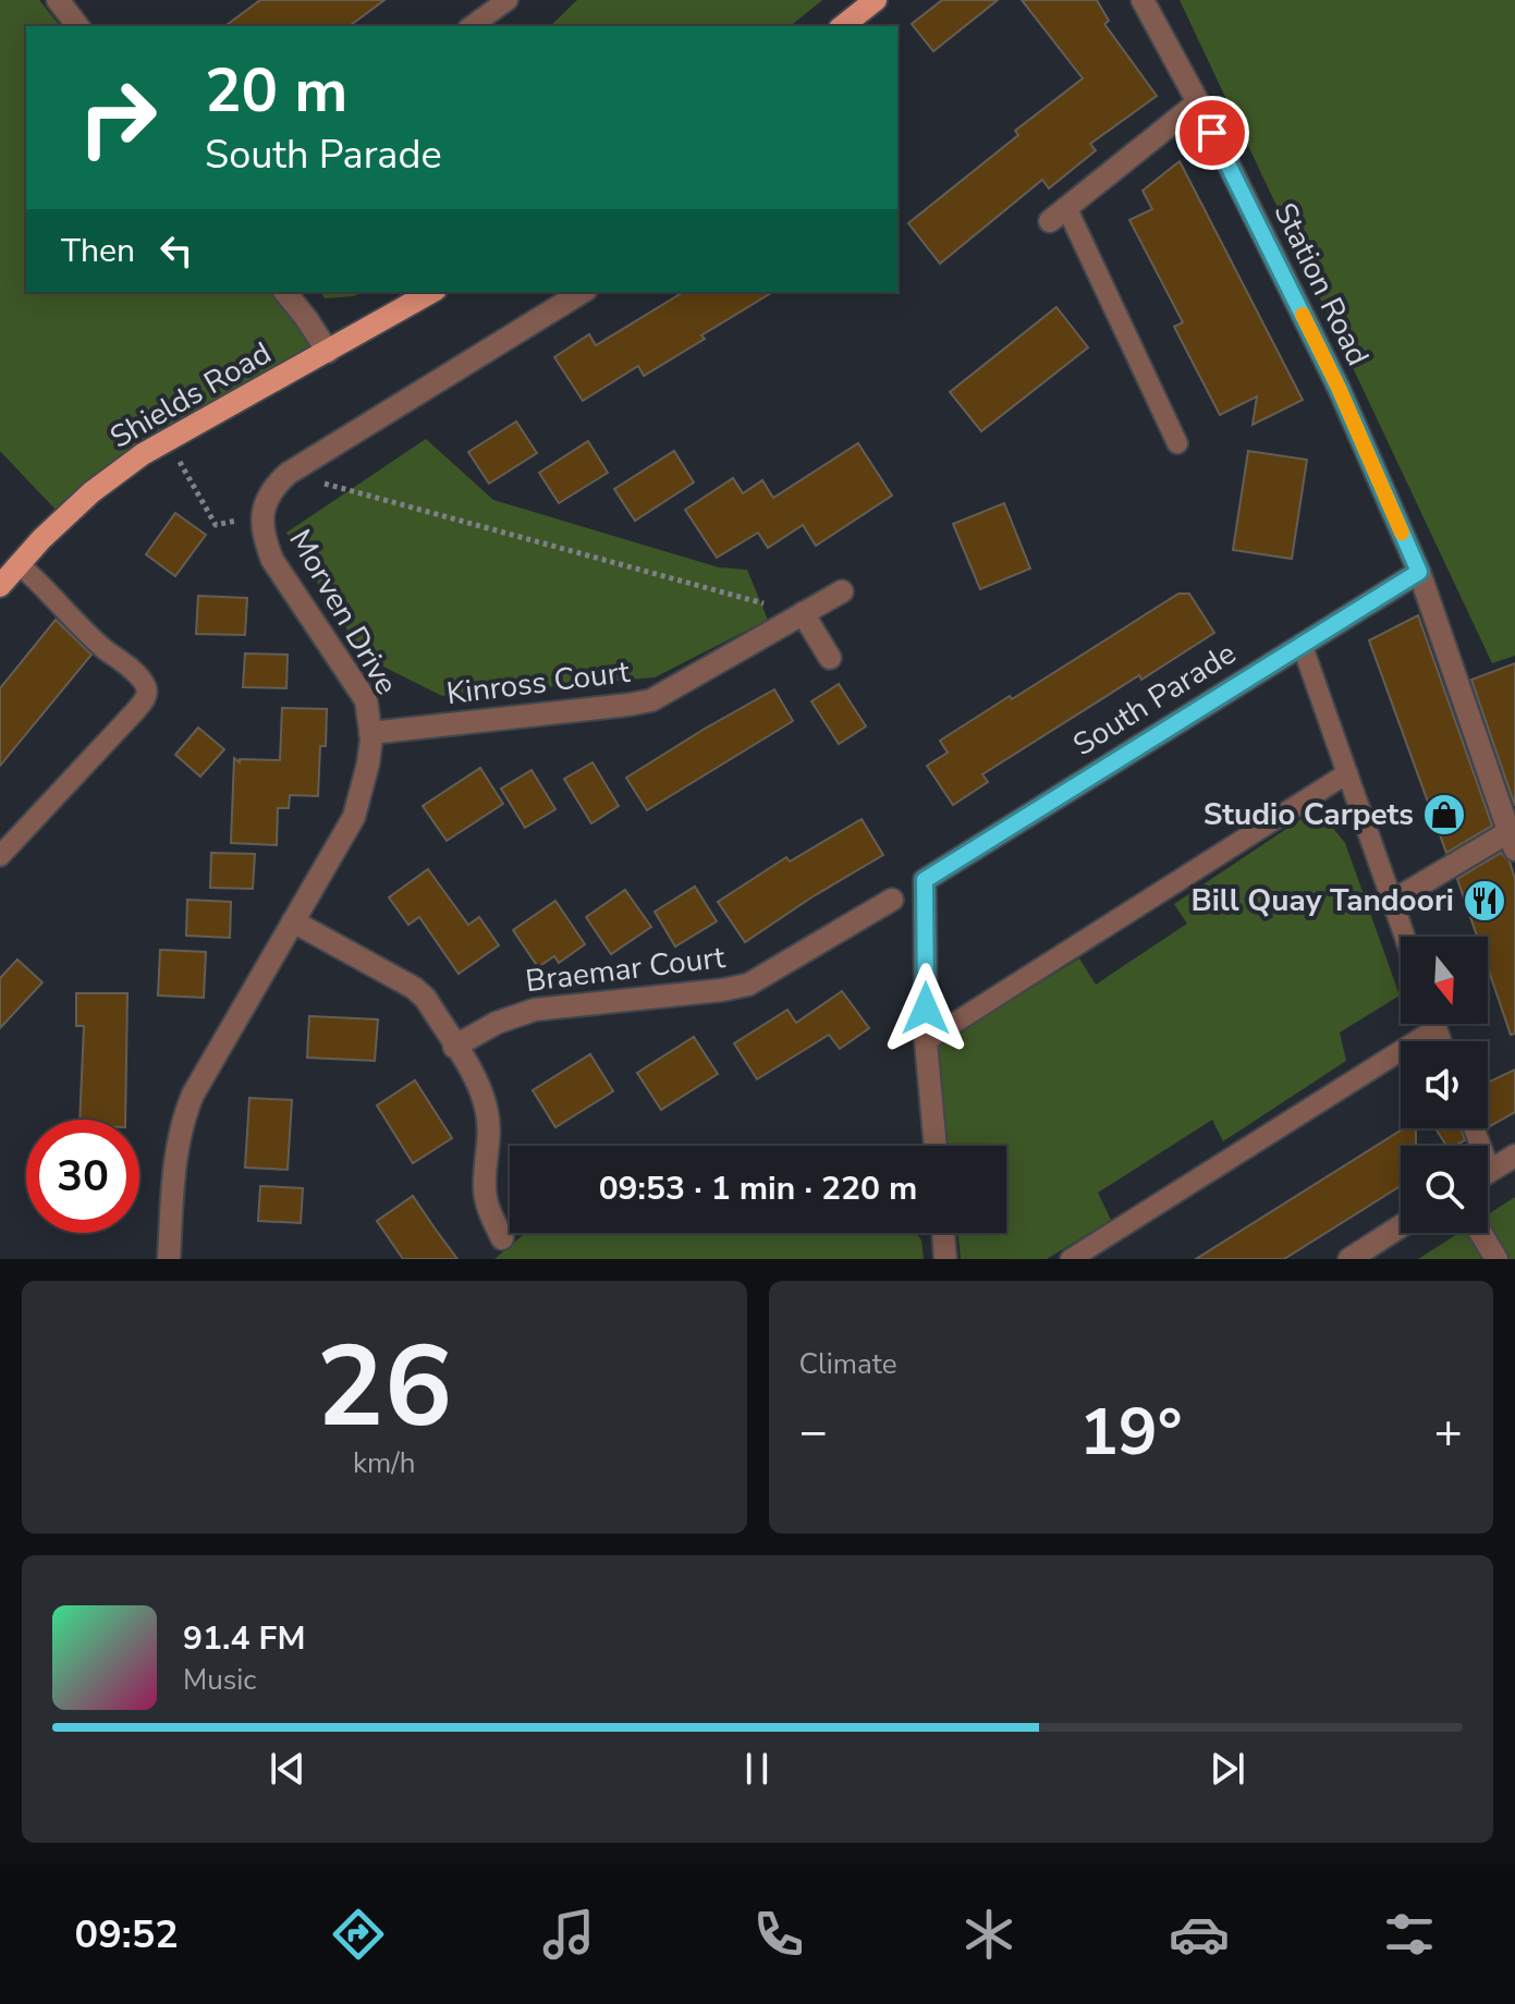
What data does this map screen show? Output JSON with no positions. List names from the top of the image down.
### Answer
{
  "streets": {
    "main road": ["Shields Road"],
    "street": [
      "Station Road",
      "Morven Drive",
      "Kinross Court",
      "South Parade",
      "Braemar Court"
    ]
  },
  "crossings": [
    ["Station Road", "South Parade"],
    ["Morven Drive", "Kinross Court"]
  ],
  "places": {
    "shop": ["Studio Carpets"],
    "restaurant": ["Bill Quay Tandoori"]
  },
  "north": "bottom",
  "page": {
    "turn": ["20 m", "South Parade"],
    "then": "Then",
    "limit": "30",
    "trip": "09:53 · 1 min · 220 m",
    "tile": [
      ["26", "km/h"],
      "Climate"
    ],
    "heat": ["−", "19°", "+"],
    "song": ["91.4 FM", "Music"],
    "tabs": "09:52"
  }
}
